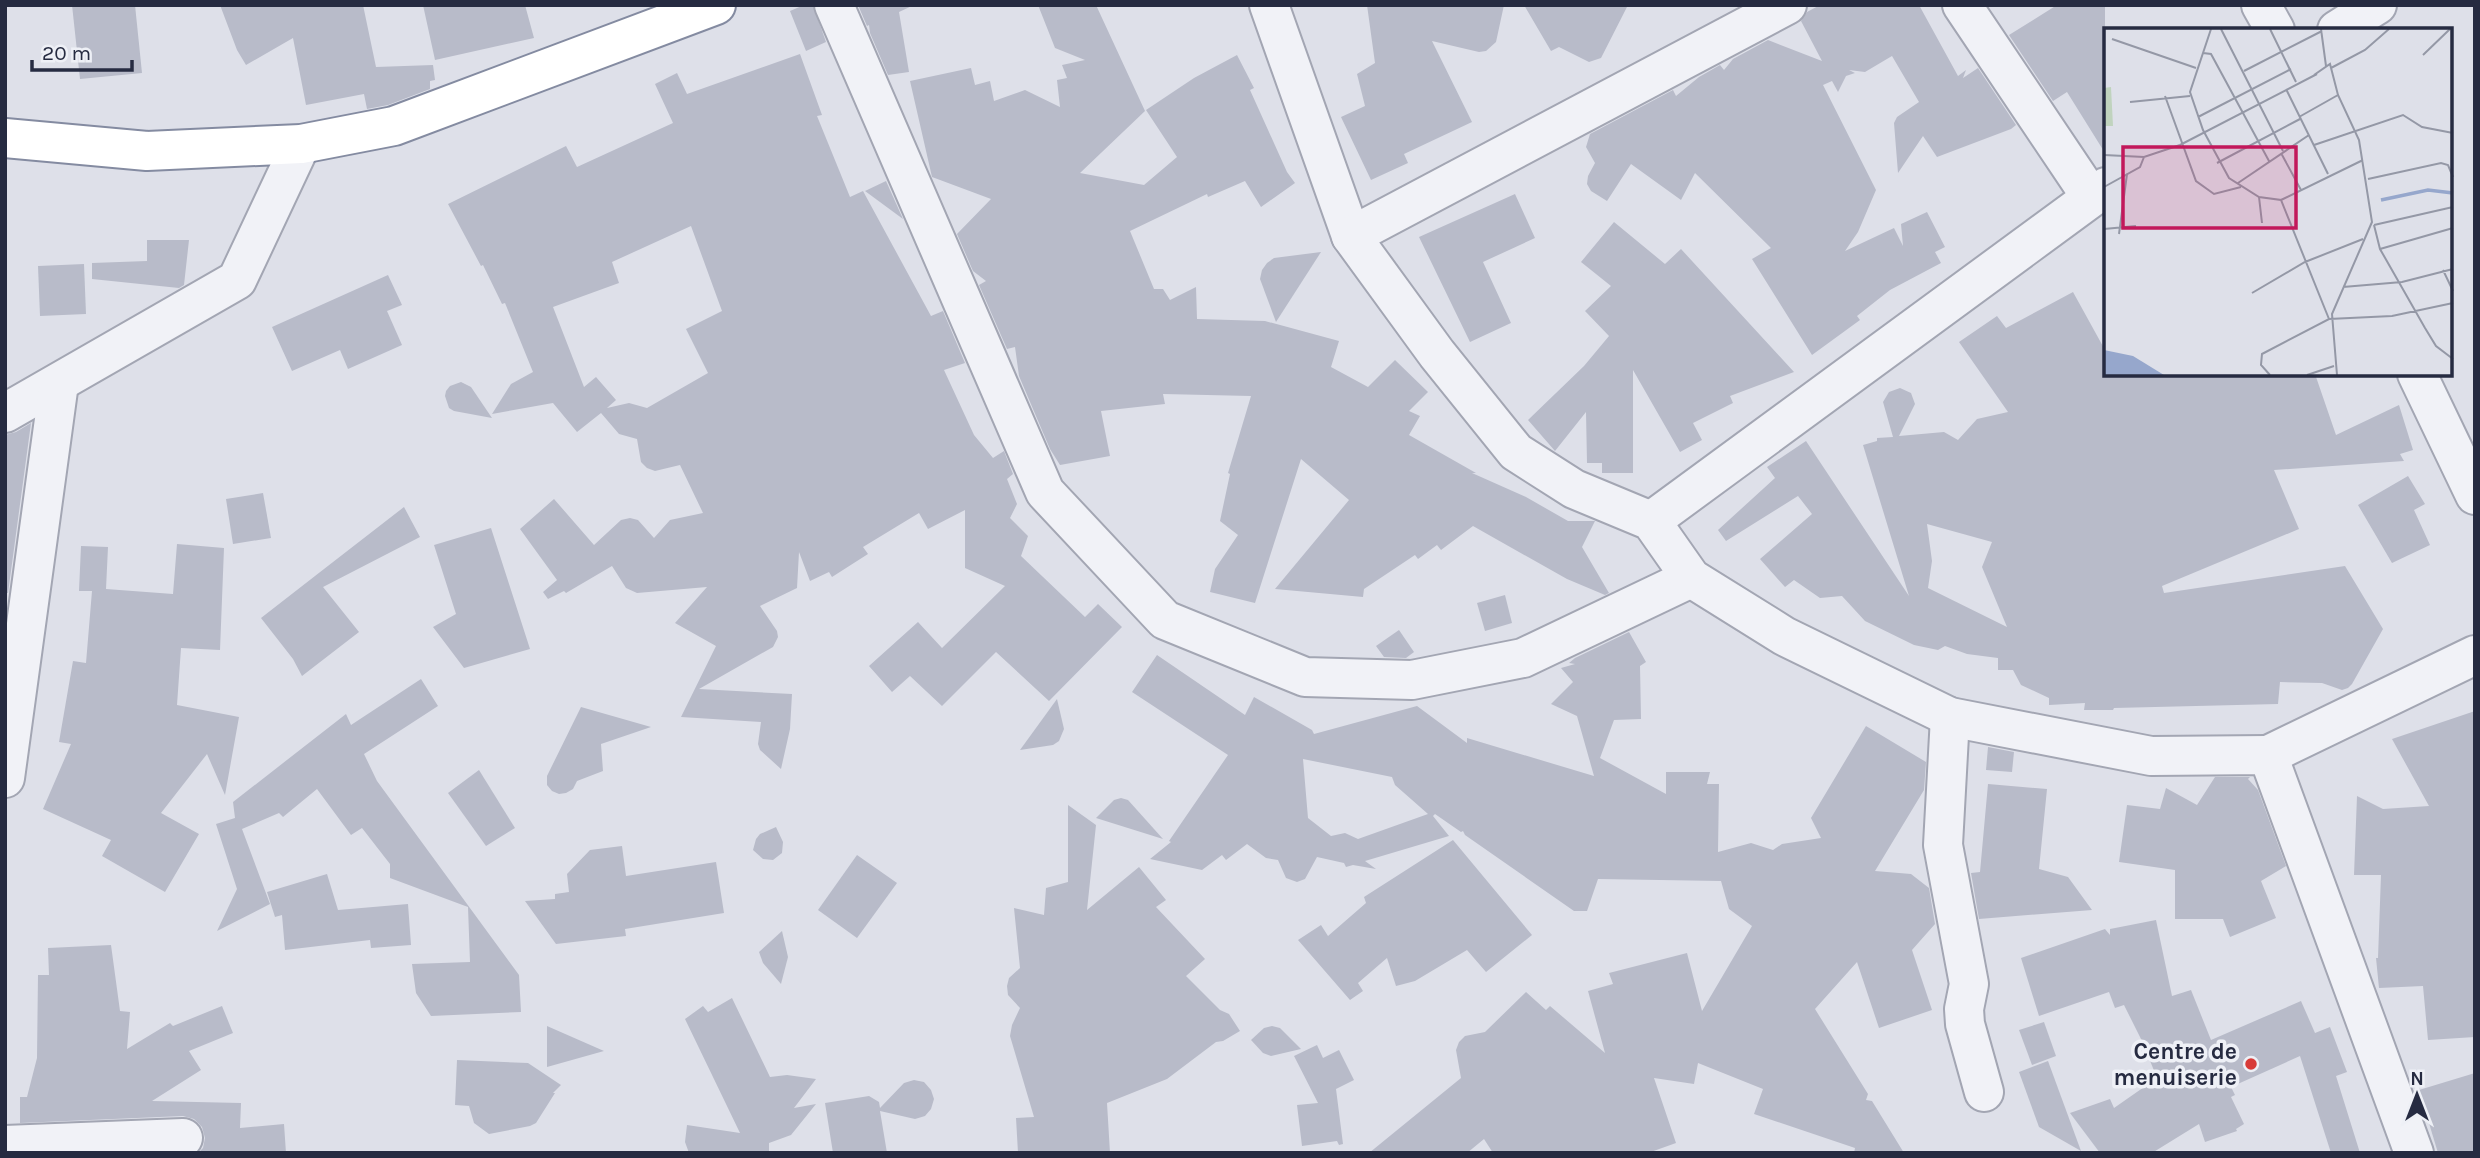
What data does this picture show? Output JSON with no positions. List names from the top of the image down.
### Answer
{
  "places": ["Centre de menuiserie"],
  "scale_bar": "20 m",
  "north": "top"
}
